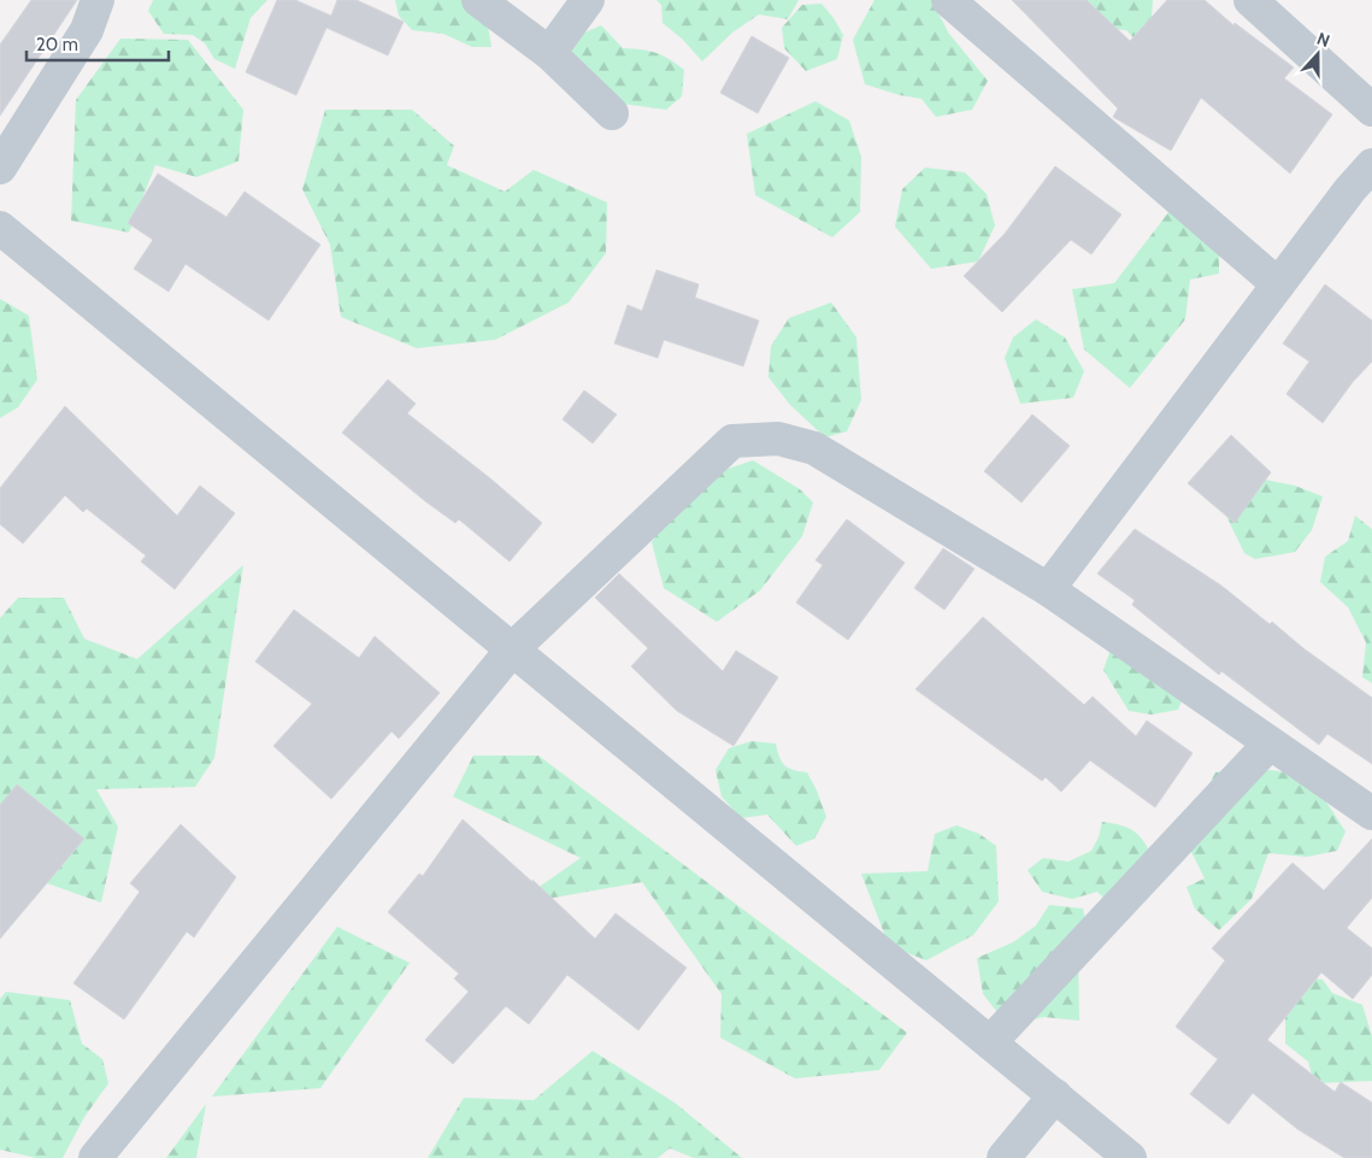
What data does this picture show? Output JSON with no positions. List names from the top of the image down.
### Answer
{
  "scale_bar": "20 m",
  "north": "top"
}
